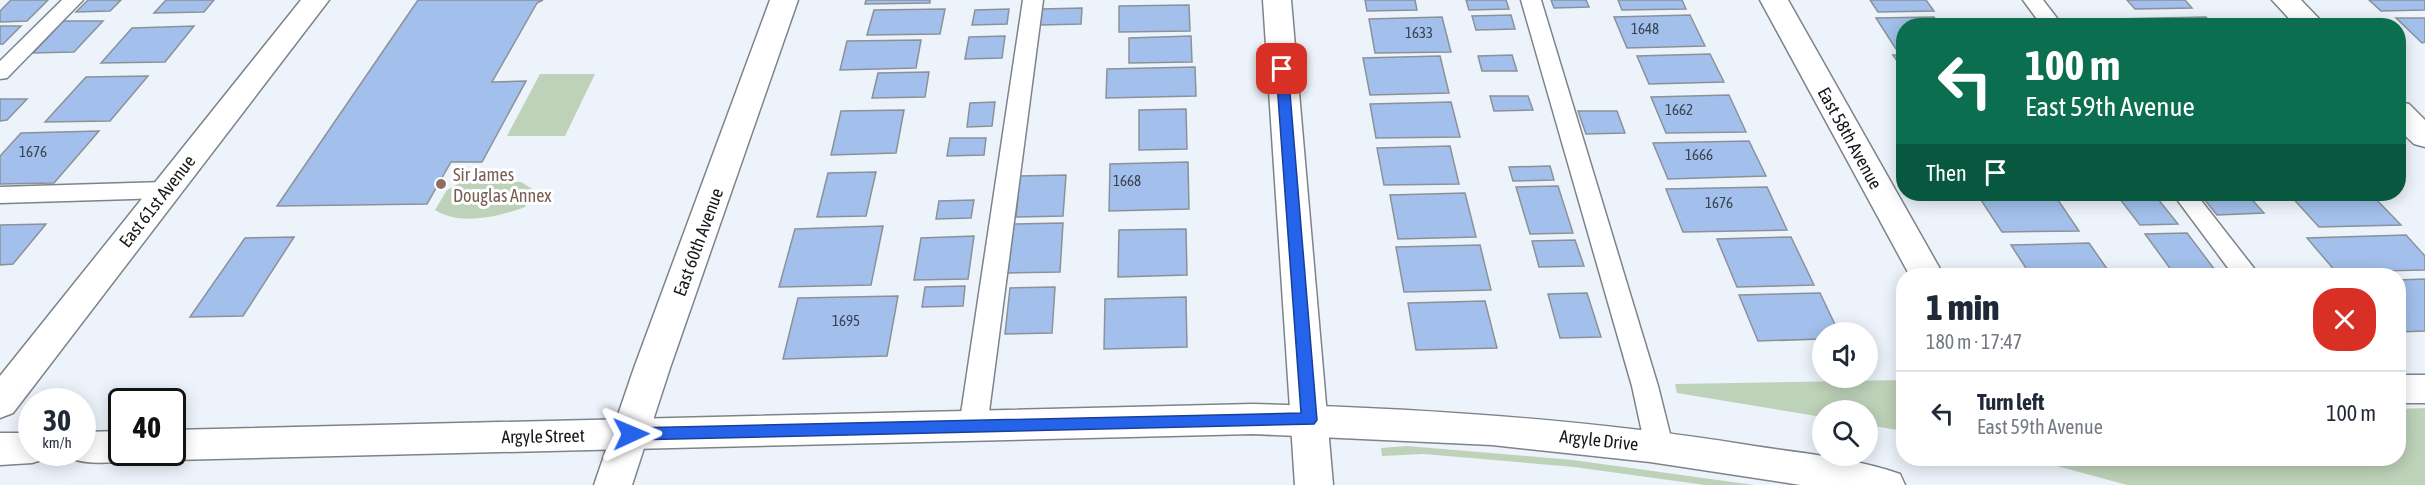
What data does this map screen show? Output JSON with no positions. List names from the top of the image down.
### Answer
{
  "streets": {
    "street": [
      "East 58th Avenue",
      "East 61st Avenue",
      "East 60th Avenue",
      "Argyle Street",
      "Argyle Drive"
    ]
  },
  "crossings": [
    ["East 60th Avenue", "Argyle Street"],
    ["Argyle Street", "Argyle Drive"]
  ],
  "places": ["Sir James Douglas Annex"],
  "house_numbers": [
    "1648",
    "1633",
    "1662",
    "1676",
    "1666",
    "1668",
    "1676",
    "1695"
  ],
  "page": {
    "turn": ["100 m", "East 59th Avenue"],
    "then": "Then",
    "heading": ["1 min", "180 m · 17:47"],
    "list": [
      {
        "name": "Turn left",
        "note": "East 59th Avenue",
        "value": "100 m"
      }
    ],
    "speed": "30 km/h",
    "limit": "40"
  }
}
